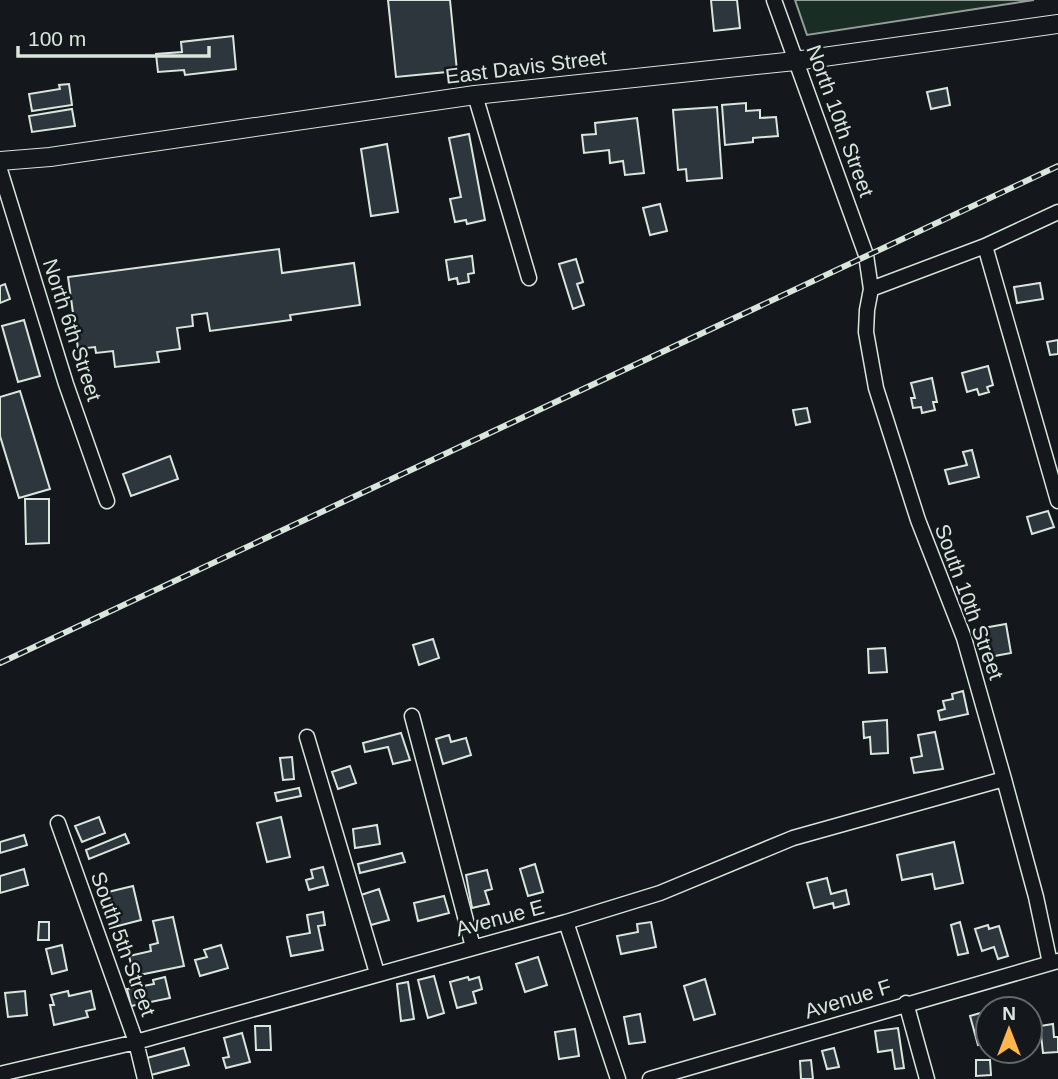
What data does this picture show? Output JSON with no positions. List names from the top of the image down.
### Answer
{
  "streets": {
    "main road": ["East Davis Street"],
    "street": [
      "North 10th Street",
      "North 6th Street",
      "South 10th Street",
      "Avenue E",
      "South 5th Street",
      "Avenue F"
    ]
  },
  "crossings": [
    ["East Davis Street", "North 10th Street"],
    ["North 10th Street", "South 10th Street"],
    ["South 10th Street", "Avenue E"],
    ["South 10th Street", "Avenue F"],
    ["Avenue E", "South 5th Street"]
  ],
  "scale_bar": "100 m",
  "north": "top"
}
